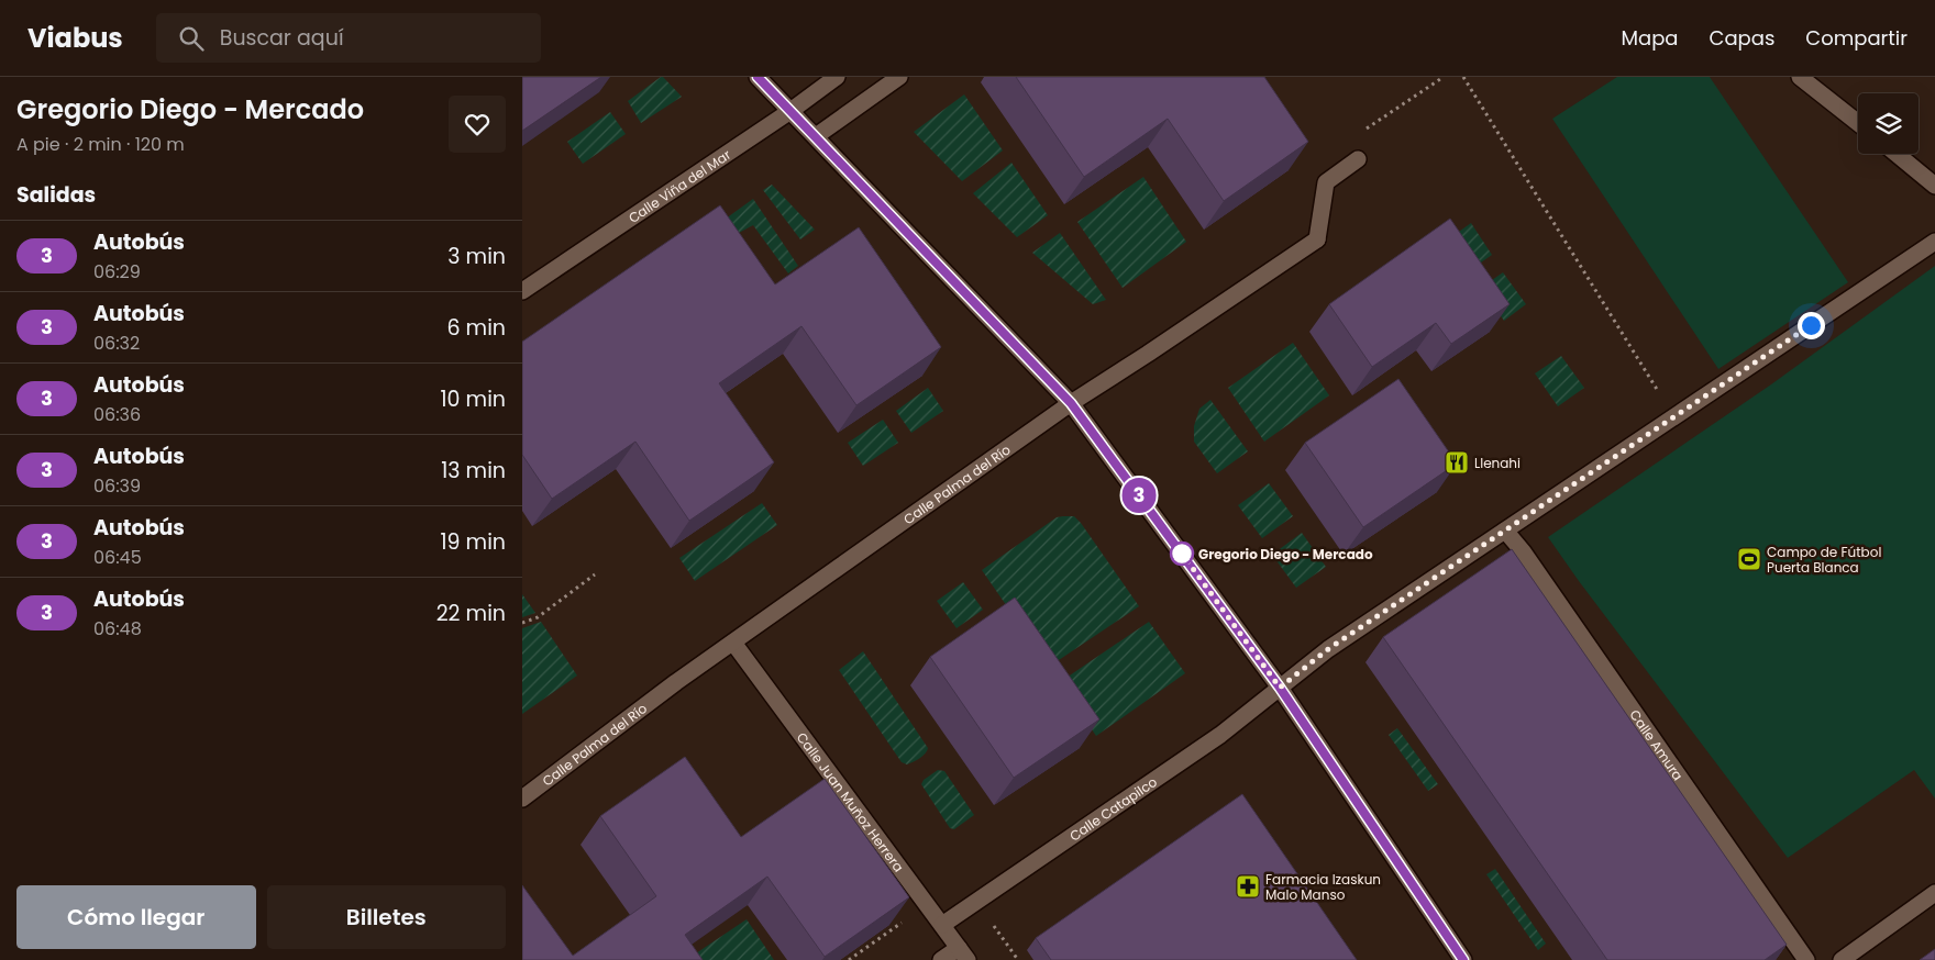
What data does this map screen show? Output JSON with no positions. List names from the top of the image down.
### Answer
{
  "streets": {
    "street": [
      "Calle Viña del Mar",
      "Calle Palma del Río",
      "Calle Amura",
      "Calle Juan Muñoz Herrera",
      "Calle Catapilco"
    ]
  },
  "crossings": [
    ["Calle Palma del Río", "Calle Juan Muñoz Herrera"],
    ["Calle Amura", "Calle Catapilco"],
    ["Calle Juan Muñoz Herrera", "Calle Catapilco"]
  ],
  "places": {
    "restaurant": ["Llenahi"],
    "other": ["Gregorio Diego - Mercado"],
    "sports": ["Campo de Fútbol Puerta Blanca"],
    "pharmacy": ["Farmacia Izaskun Malo Manso"]
  },
  "lines": ["bus line 3"],
  "page": {
    "header": "Viabus",
    "search": "Buscar aquí",
    "nav": ["Mapa", "Capas", "Compartir"],
    "heading": [
      ["Gregorio Diego - Mercado", "A pie · 2 min · 120 m"],
      "Salidas"
    ],
    "on_map": "3",
    "list": [
      {
        "mark": "3",
        "name": "Autobús",
        "note": "06:29",
        "value": "3 min"
      },
      {
        "mark": "3",
        "name": "Autobús",
        "note": "06:32",
        "value": "6 min"
      },
      {
        "mark": "3",
        "name": "Autobús",
        "note": "06:36",
        "value": "10 min"
      },
      {
        "mark": "3",
        "name": "Autobús",
        "note": "06:39",
        "value": "13 min"
      },
      {
        "mark": "3",
        "name": "Autobús",
        "note": "06:45",
        "value": "19 min"
      },
      {
        "mark": "3",
        "name": "Autobús",
        "note": "06:48",
        "value": "22 min"
      }
    ],
    "buttons": ["Cómo llegar", "Billetes"]
  }
}
